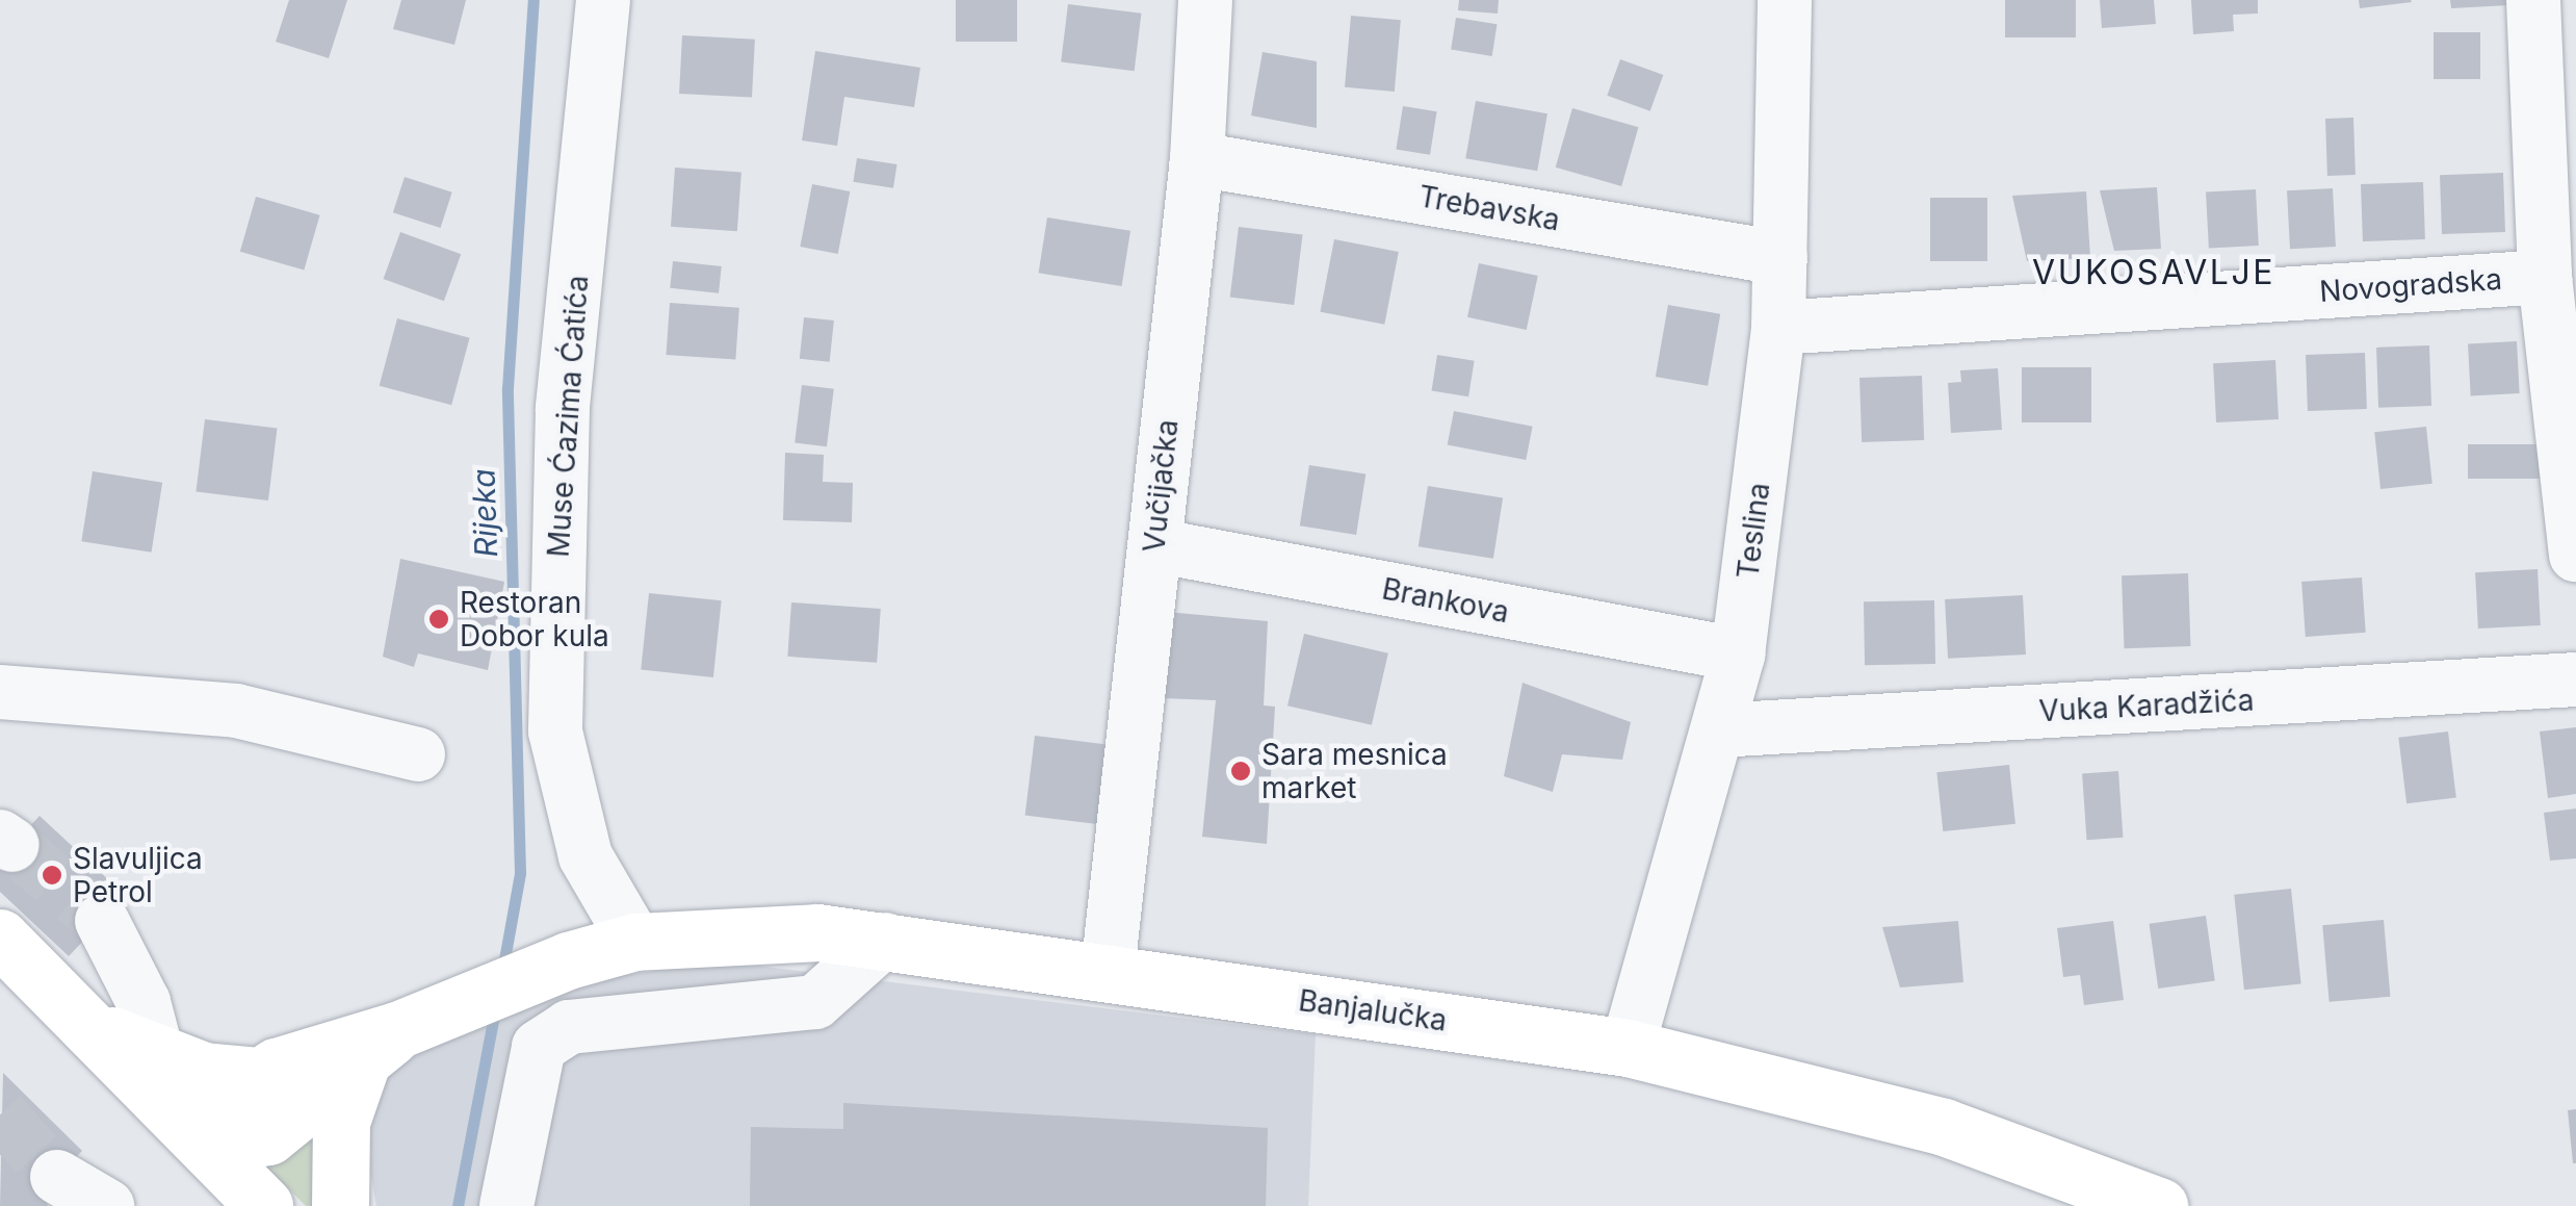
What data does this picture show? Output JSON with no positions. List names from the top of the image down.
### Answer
{
  "streets": {
    "main road": ["Banjalučka"],
    "street": [
      "Trebavska",
      "Novogradska",
      "Muse Ćazima Ćatića",
      "Vučijačka",
      "Teslina",
      "Brankova",
      "Vuka Karadžića"
    ]
  },
  "crossings": [
    ["Trebavska", "Vučijačka"],
    ["Trebavska", "Teslina"],
    ["Novogradska", "Teslina"],
    ["Muse Ćazima Ćatića", "Banjalučka"],
    ["Vučijačka", "Brankova"],
    ["Vučijačka", "Banjalučka"],
    ["Teslina", "Brankova"],
    ["Teslina", "Vuka Karadžića"],
    ["Teslina", "Banjalučka"]
  ],
  "districts": ["VUKOSAVLJE"],
  "water": ["Rijeka"],
  "places": ["Restoran Dobor kula", "Sara mesnica market", "Slavuljica Petrol"]
}
